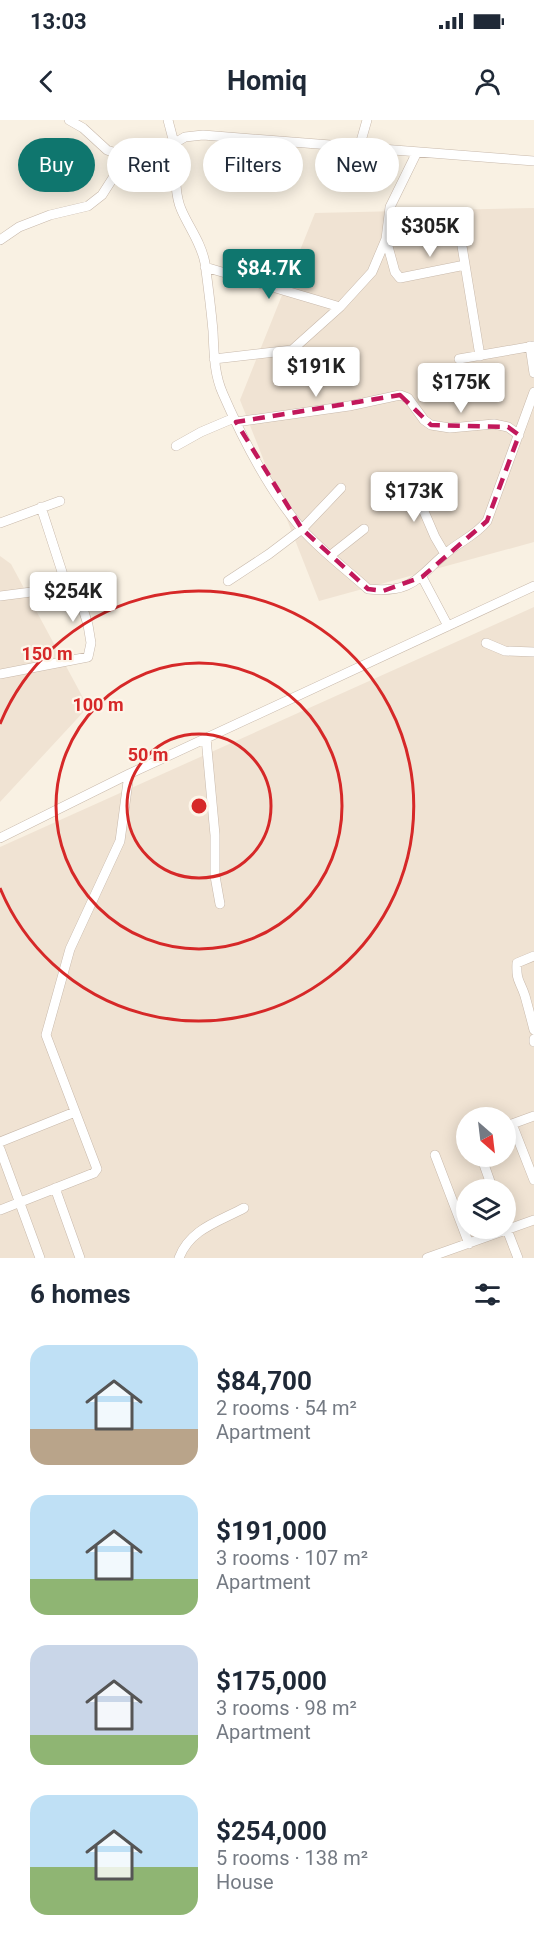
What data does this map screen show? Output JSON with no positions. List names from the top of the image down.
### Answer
{
  "north": "bottom right",
  "page": {
    "status": "13:03",
    "header": "Homiq",
    "chip": [
      "Buy",
      "Rent",
      "Filters",
      "New"
    ],
    "price": [
      "$305K",
      "$84.7K",
      "$191K",
      "$175K",
      "$173K",
      "$254K"
    ],
    "heading": "6 homes",
    "list": [
      {
        "name": "$84,700",
        "note": "2 rooms · 54 m² · Apartment"
      },
      {
        "name": "$191,000",
        "note": "3 rooms · 107 m² · Apartment"
      },
      {
        "name": "$175,000",
        "note": "3 rooms · 98 m² · Apartment"
      },
      {
        "name": "$254,000",
        "note": "5 rooms · 138 m² · House"
      }
    ]
  },
  "rings": ["150 m", "100 m", "50 m"]
}
